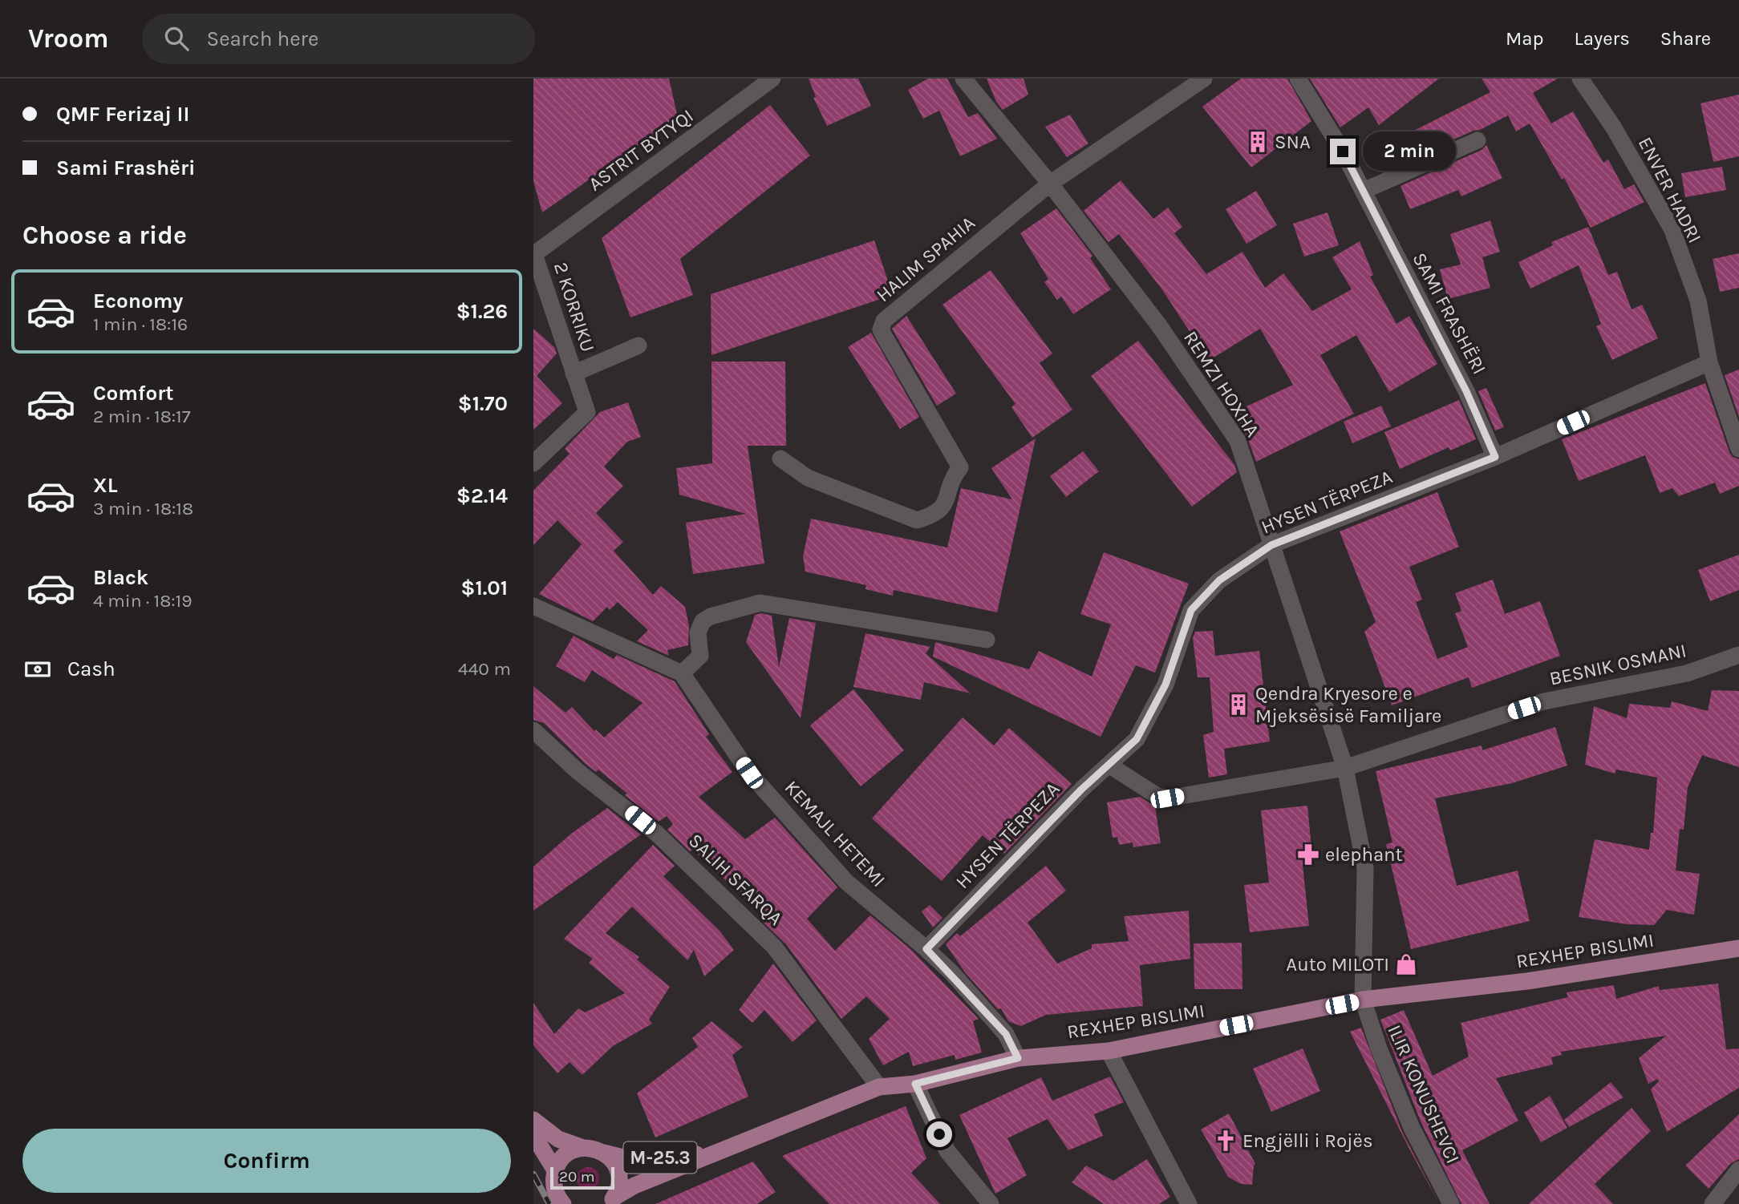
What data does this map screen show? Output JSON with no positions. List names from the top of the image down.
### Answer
{
  "streets": {
    "main road": ["REXHEP BISLIMI", "M-25.3"],
    "street": [
      "ASTRIT BYTYQI",
      "ENVER HADRI",
      "HALIM SPAHIA",
      "2 KORRIKU",
      "SAMI FRASHËRI",
      "REMZI HOXHA",
      "HYSEN TËRPEZA",
      "BESNIK OSMANI",
      "KEMAJL HETEMI",
      "SALIH SFARQA",
      "ILIR KONUSHEVCI"
    ]
  },
  "crossings": [
    ["ASTRIT BYTYQI", "2 KORRIKU"],
    ["ENVER HADRI", "HYSEN TËRPEZA"],
    ["HALIM SPAHIA", "REMZI HOXHA"],
    ["SAMI FRASHËRI", "HYSEN TËRPEZA"],
    ["REMZI HOXHA", "HYSEN TËRPEZA"],
    ["REMZI HOXHA", "BESNIK OSMANI"],
    ["REMZI HOXHA", "REXHEP BISLIMI"],
    ["REMZI HOXHA", "ILIR KONUSHEVCI"],
    ["HYSEN TËRPEZA", "BESNIK OSMANI"],
    ["HYSEN TËRPEZA", "KEMAJL HETEMI"],
    ["KEMAJL HETEMI", "REXHEP BISLIMI"],
    ["SALIH SFARQA", "REXHEP BISLIMI"],
    ["REXHEP BISLIMI", "ILIR KONUSHEVCI"]
  ],
  "places": {
    "building": ["SNA", "Qendra Kryesore e Mjeksësisë Familjare"],
    "pharmacy": ["elephant"],
    "shop": ["Auto MILOTI"],
    "church": ["Engjëlli i Rojës"]
  },
  "scale_bar": "20 m",
  "page": {
    "header": "Vroom",
    "search": "Search here",
    "nav": ["Map", "Layers", "Share"],
    "banner": ["QMF Ferizaj II", "Sami Frashëri"],
    "bubble": "2 min",
    "heading": "Choose a ride",
    "list": [
      {
        "name": "Economy",
        "note": "1 min · 18:16",
        "value": "$1.26"
      },
      {
        "name": "Comfort",
        "note": "2 min · 18:17",
        "value": "$1.70"
      },
      {
        "name": "XL",
        "note": "3 min · 18:18",
        "value": "$2.14"
      },
      {
        "name": "Black",
        "note": "4 min · 18:19",
        "value": "$1.01"
      }
    ],
    "pay": ["Cash", "440 m"],
    "buttons": "Confirm",
    "scale": "20 m"
  }
}
